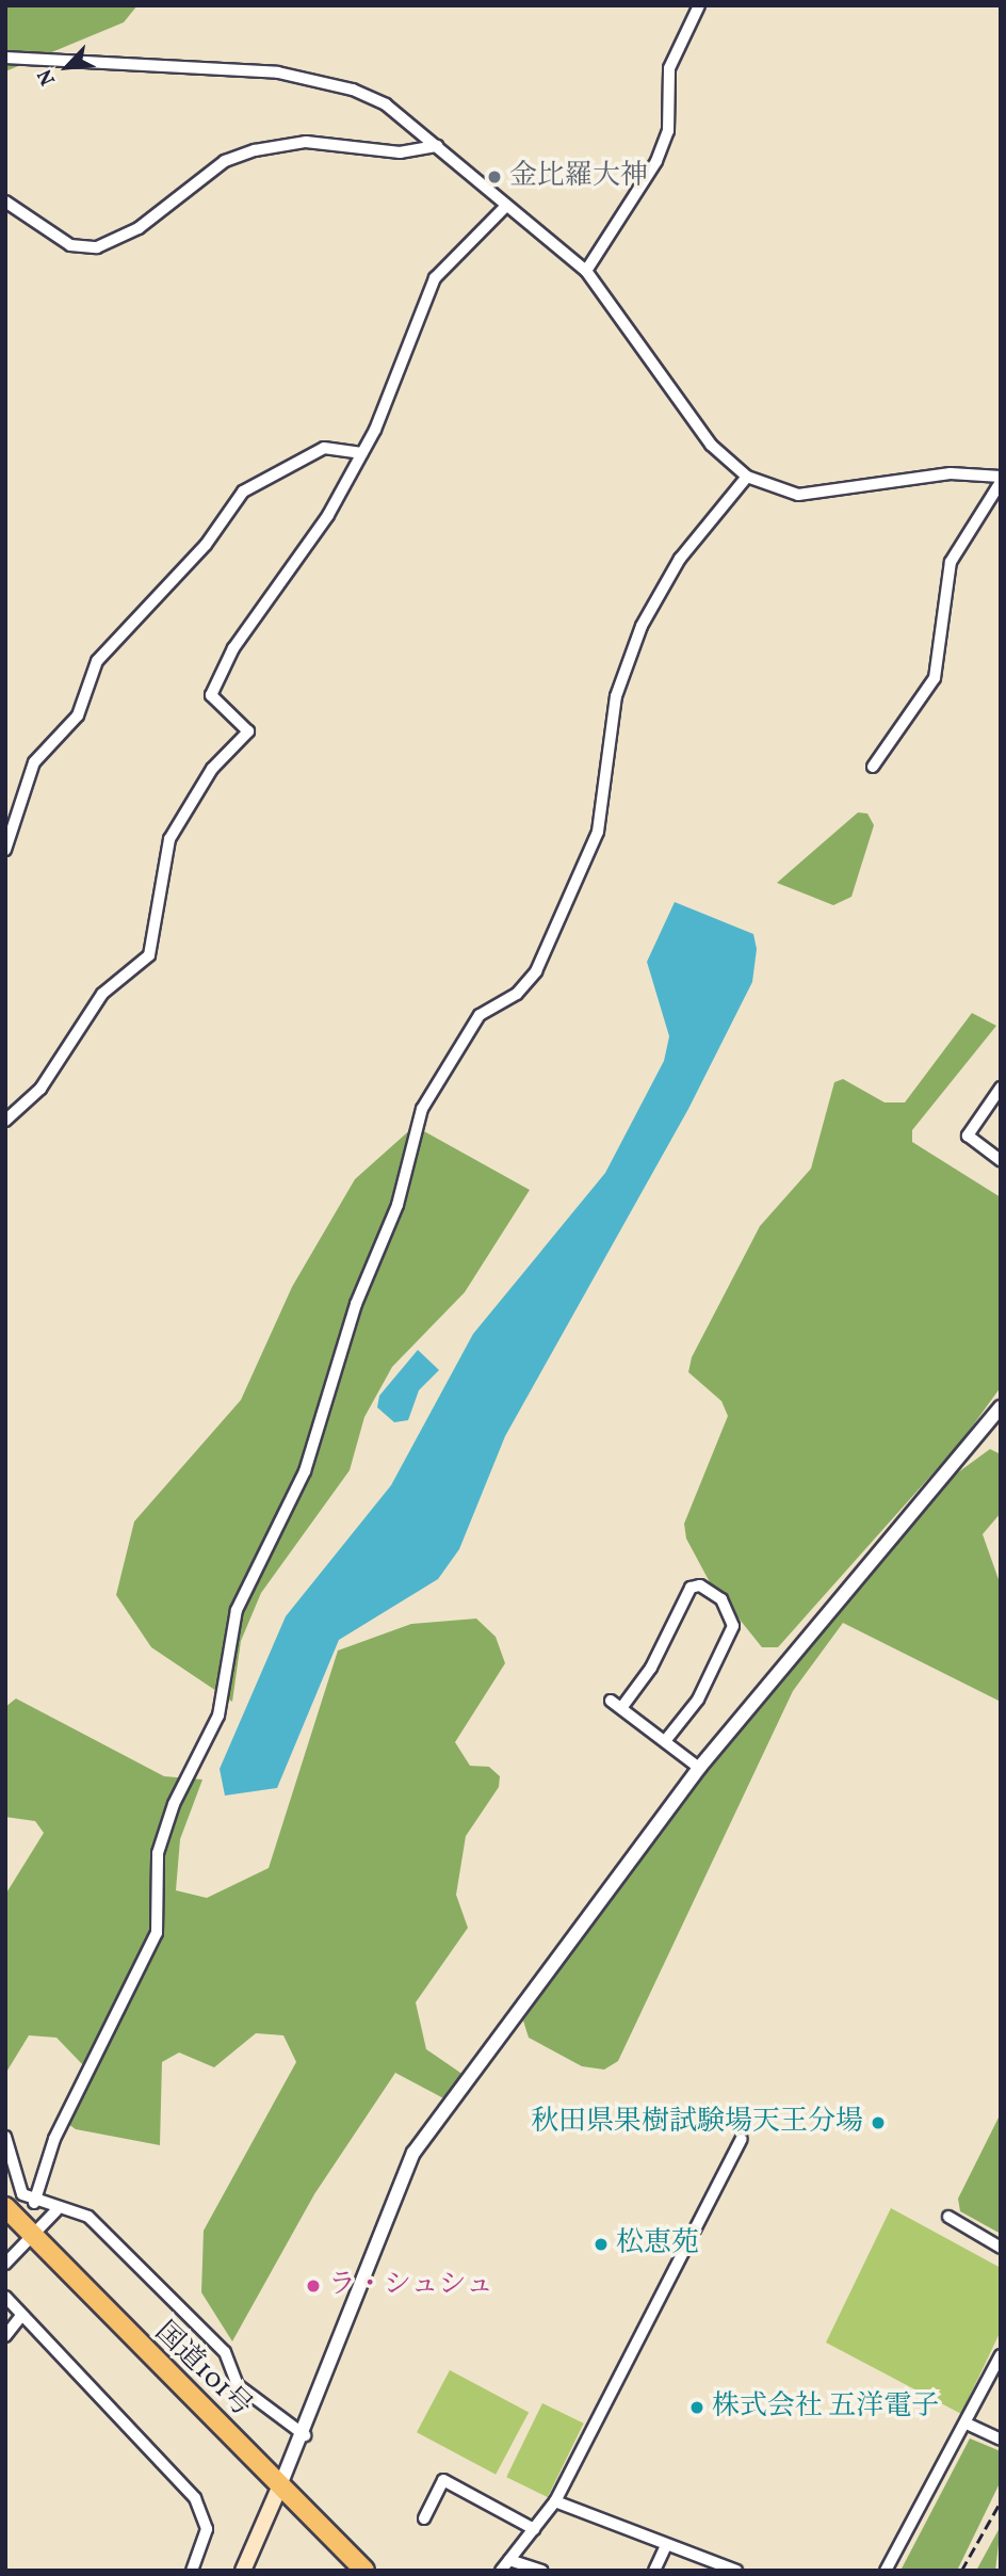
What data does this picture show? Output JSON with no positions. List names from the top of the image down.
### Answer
{
  "streets": {
    "highway": ["国道101号"]
  },
  "places": [
    "金比羅大神",
    "秋田県果樹試験場天王分場",
    "松恵苑",
    "ラ・シュシュ",
    "株式会社 五洋電子"
  ],
  "north": "bottom left"
}
